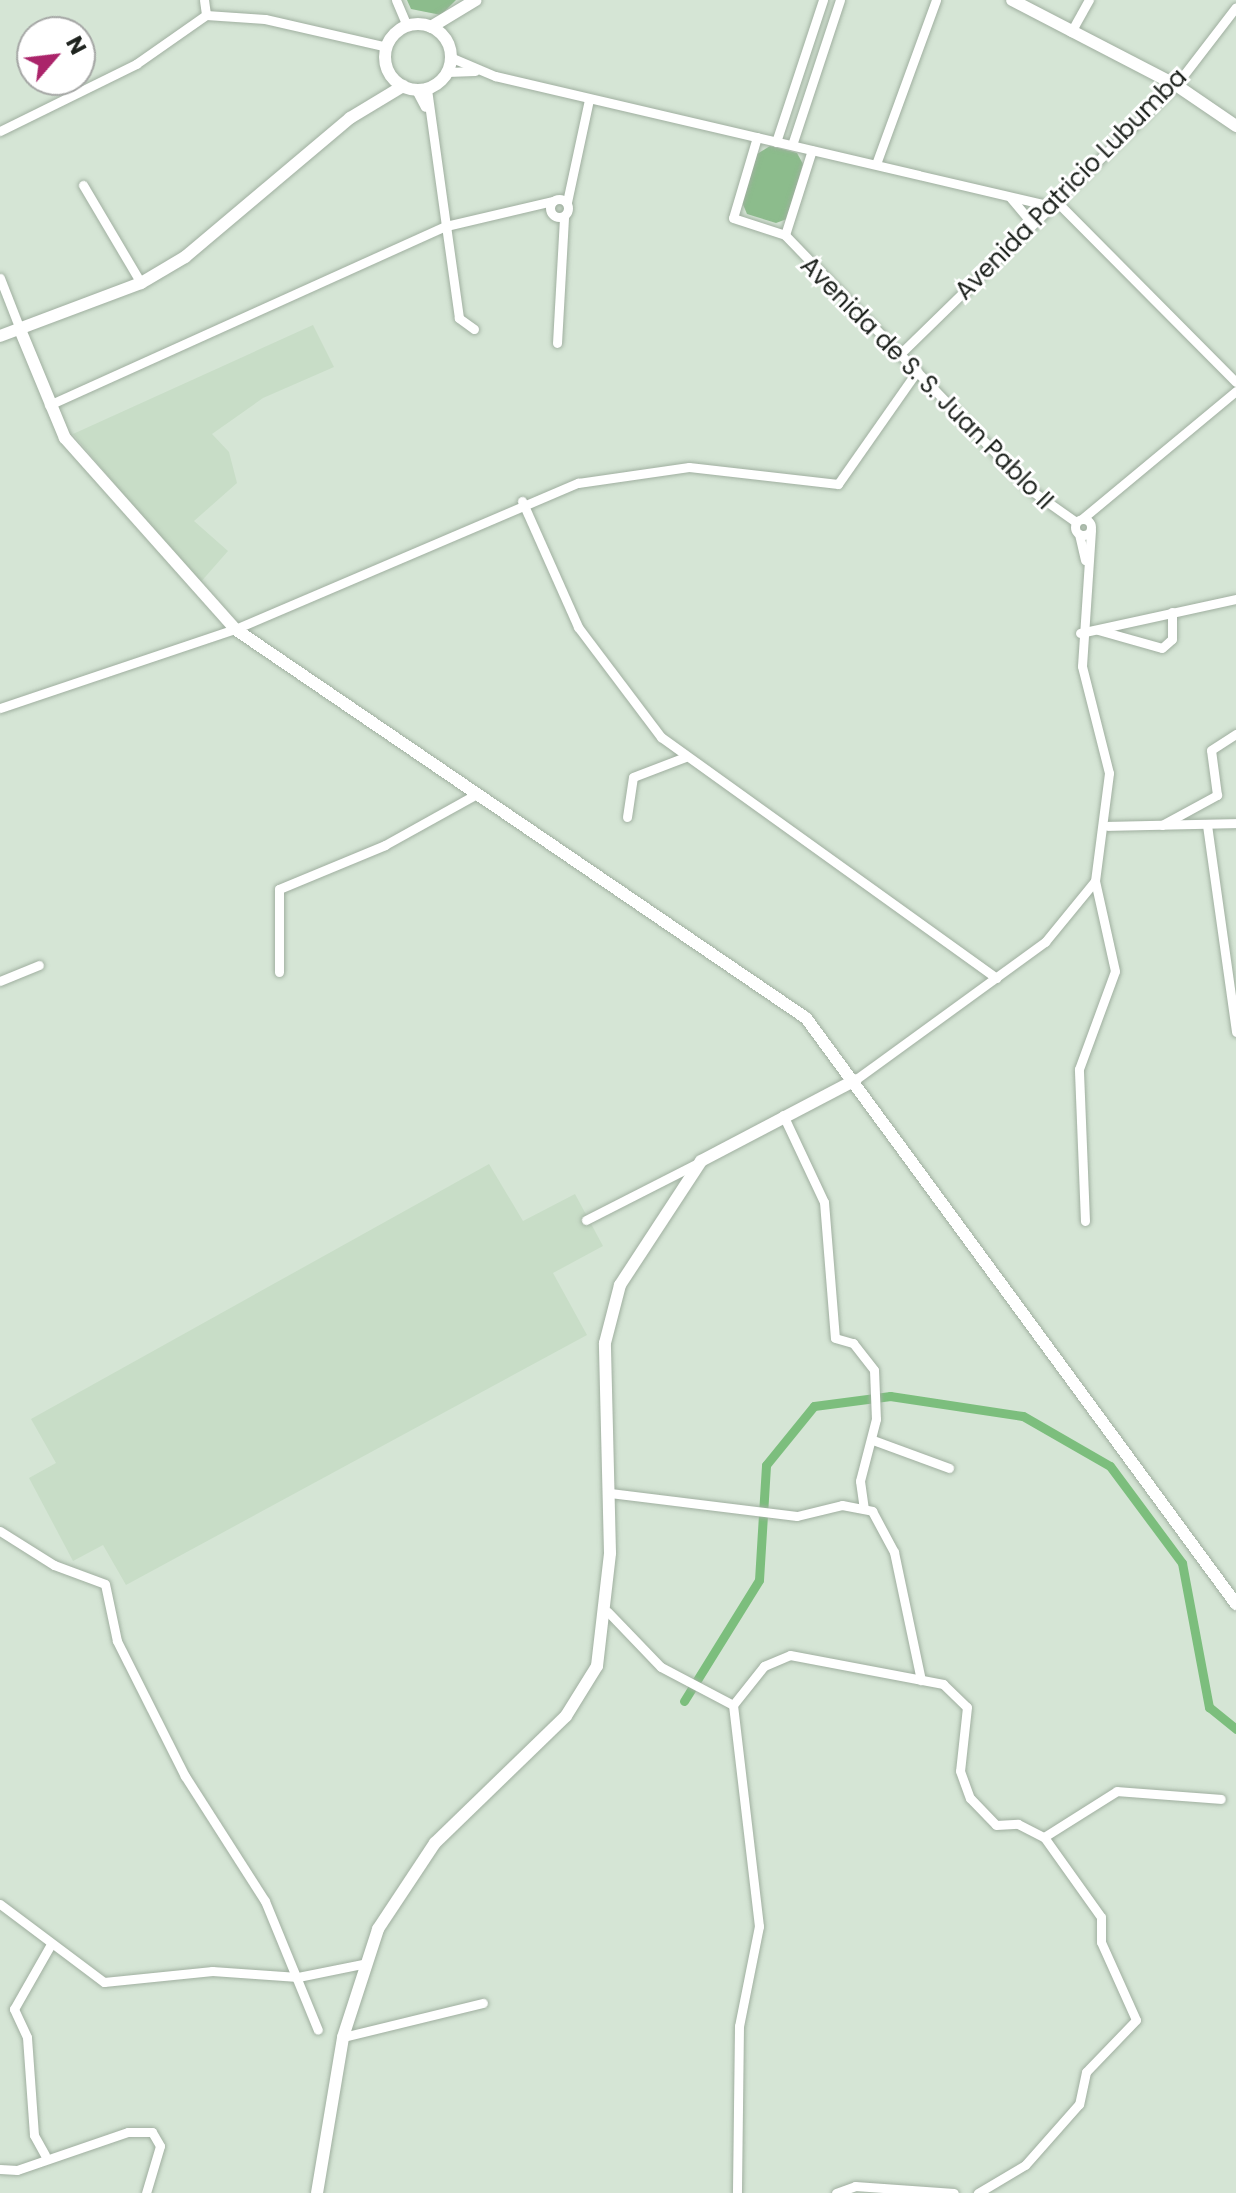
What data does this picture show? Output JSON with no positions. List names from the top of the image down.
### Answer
{
  "streets": {
    "street": ["Avenida Patricio Lubumba", "Avenida de S. S. Juan Pablo II"]
  },
  "crossings": [
    ["Avenida Patricio Lubumba", "Avenida de S. S. Juan Pablo II"]
  ],
  "north": "top right"
}
